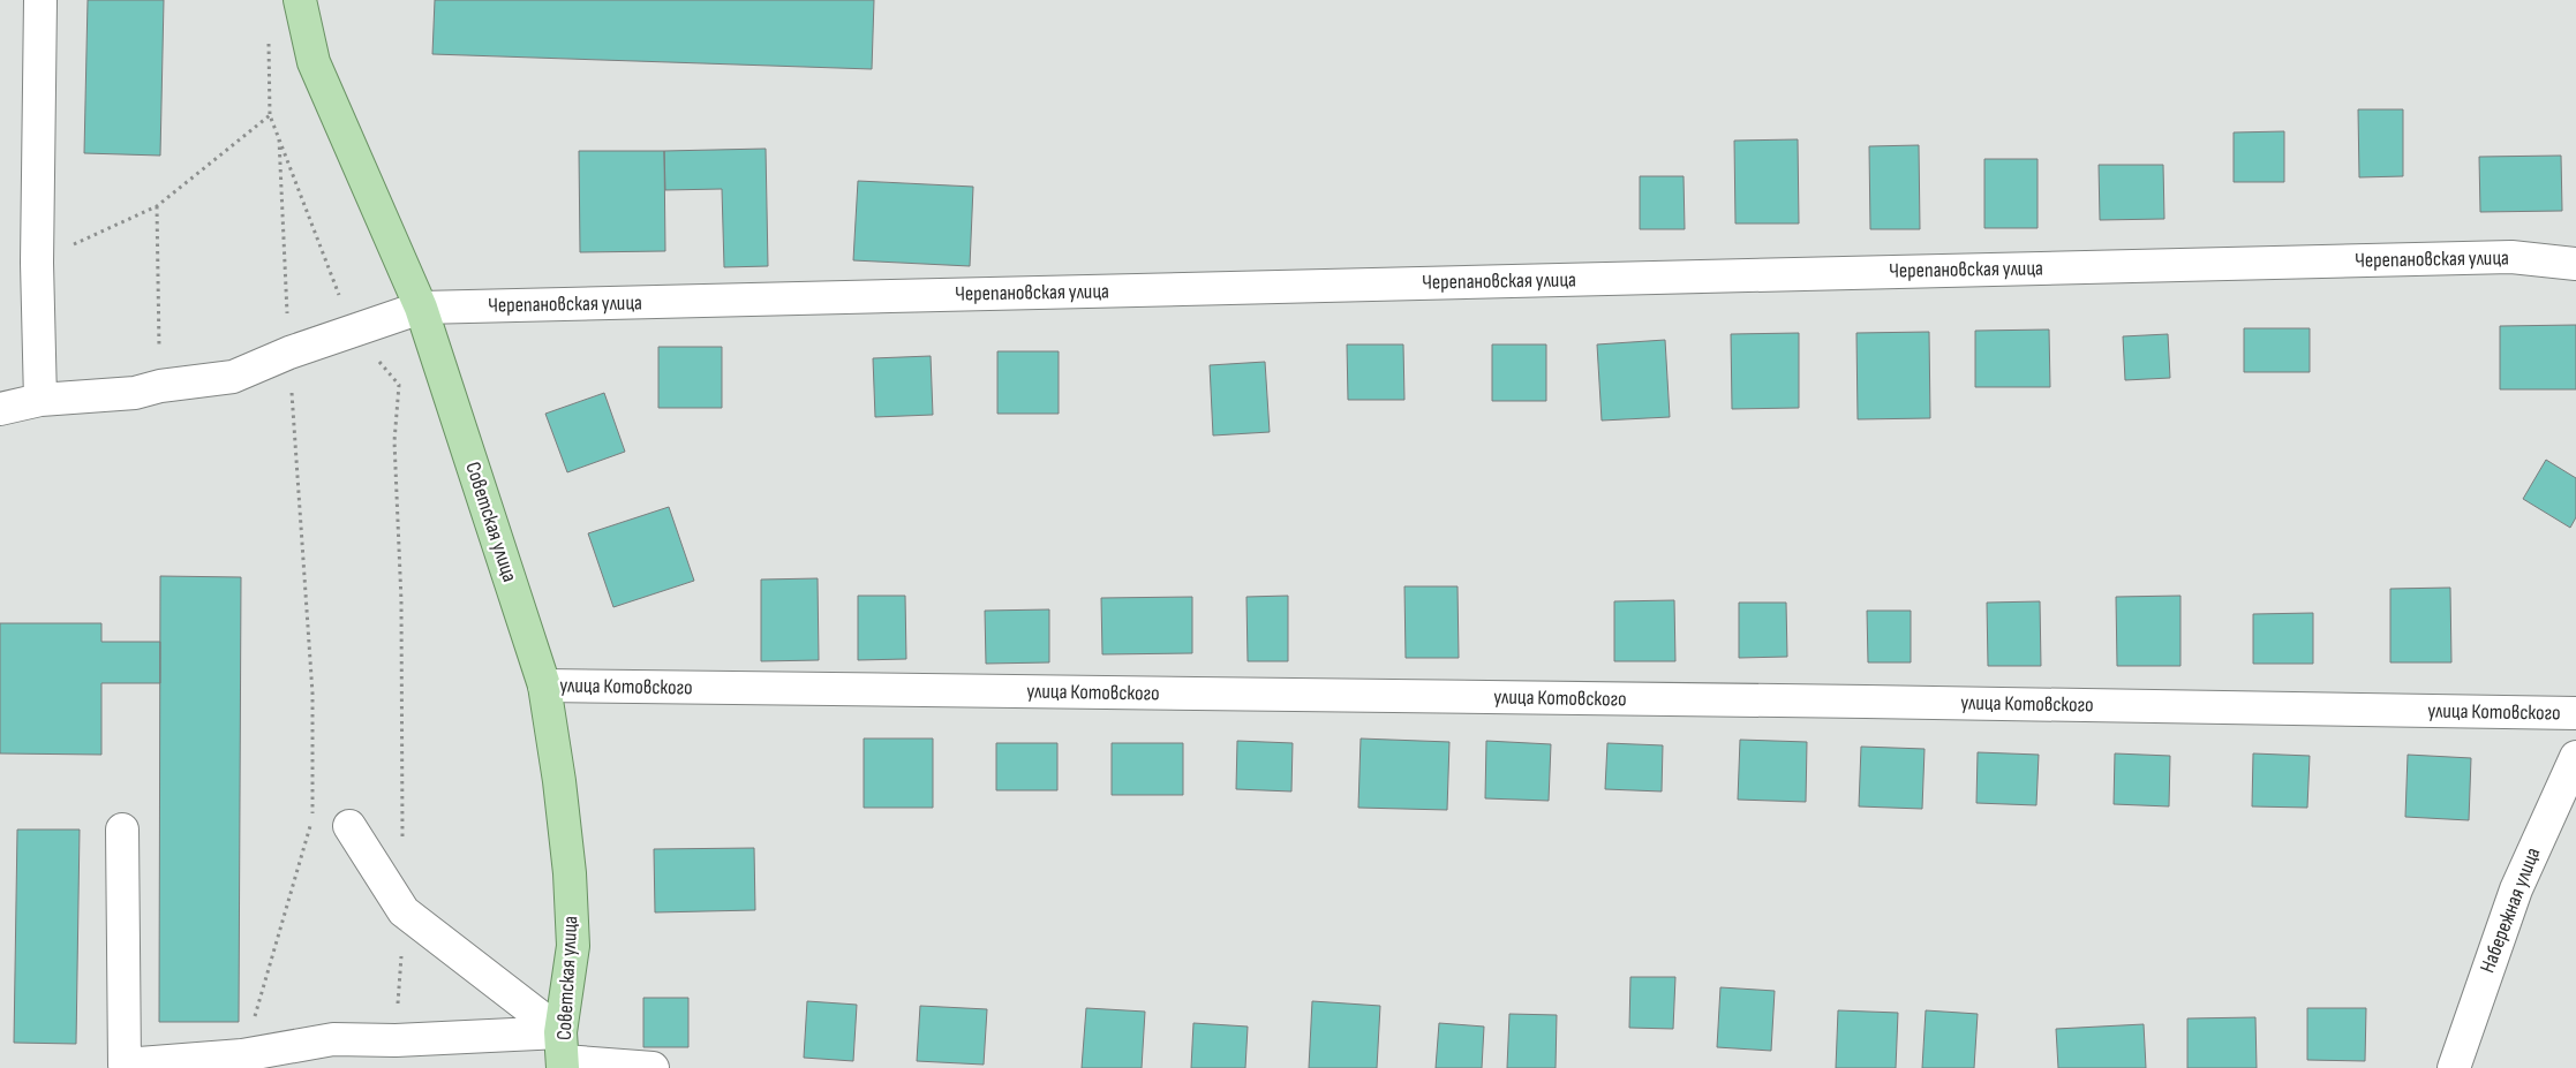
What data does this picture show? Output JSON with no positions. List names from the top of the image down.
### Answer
{
  "streets": {
    "main road": ["Советская улица"],
    "street": ["Черепановская улица", "улица Котовского", "Набережная улица"]
  },
  "crossings": [
    ["Черепановская улица", "Советская улица"],
    ["Советская улица", "улица Котовского"]
  ]
}
